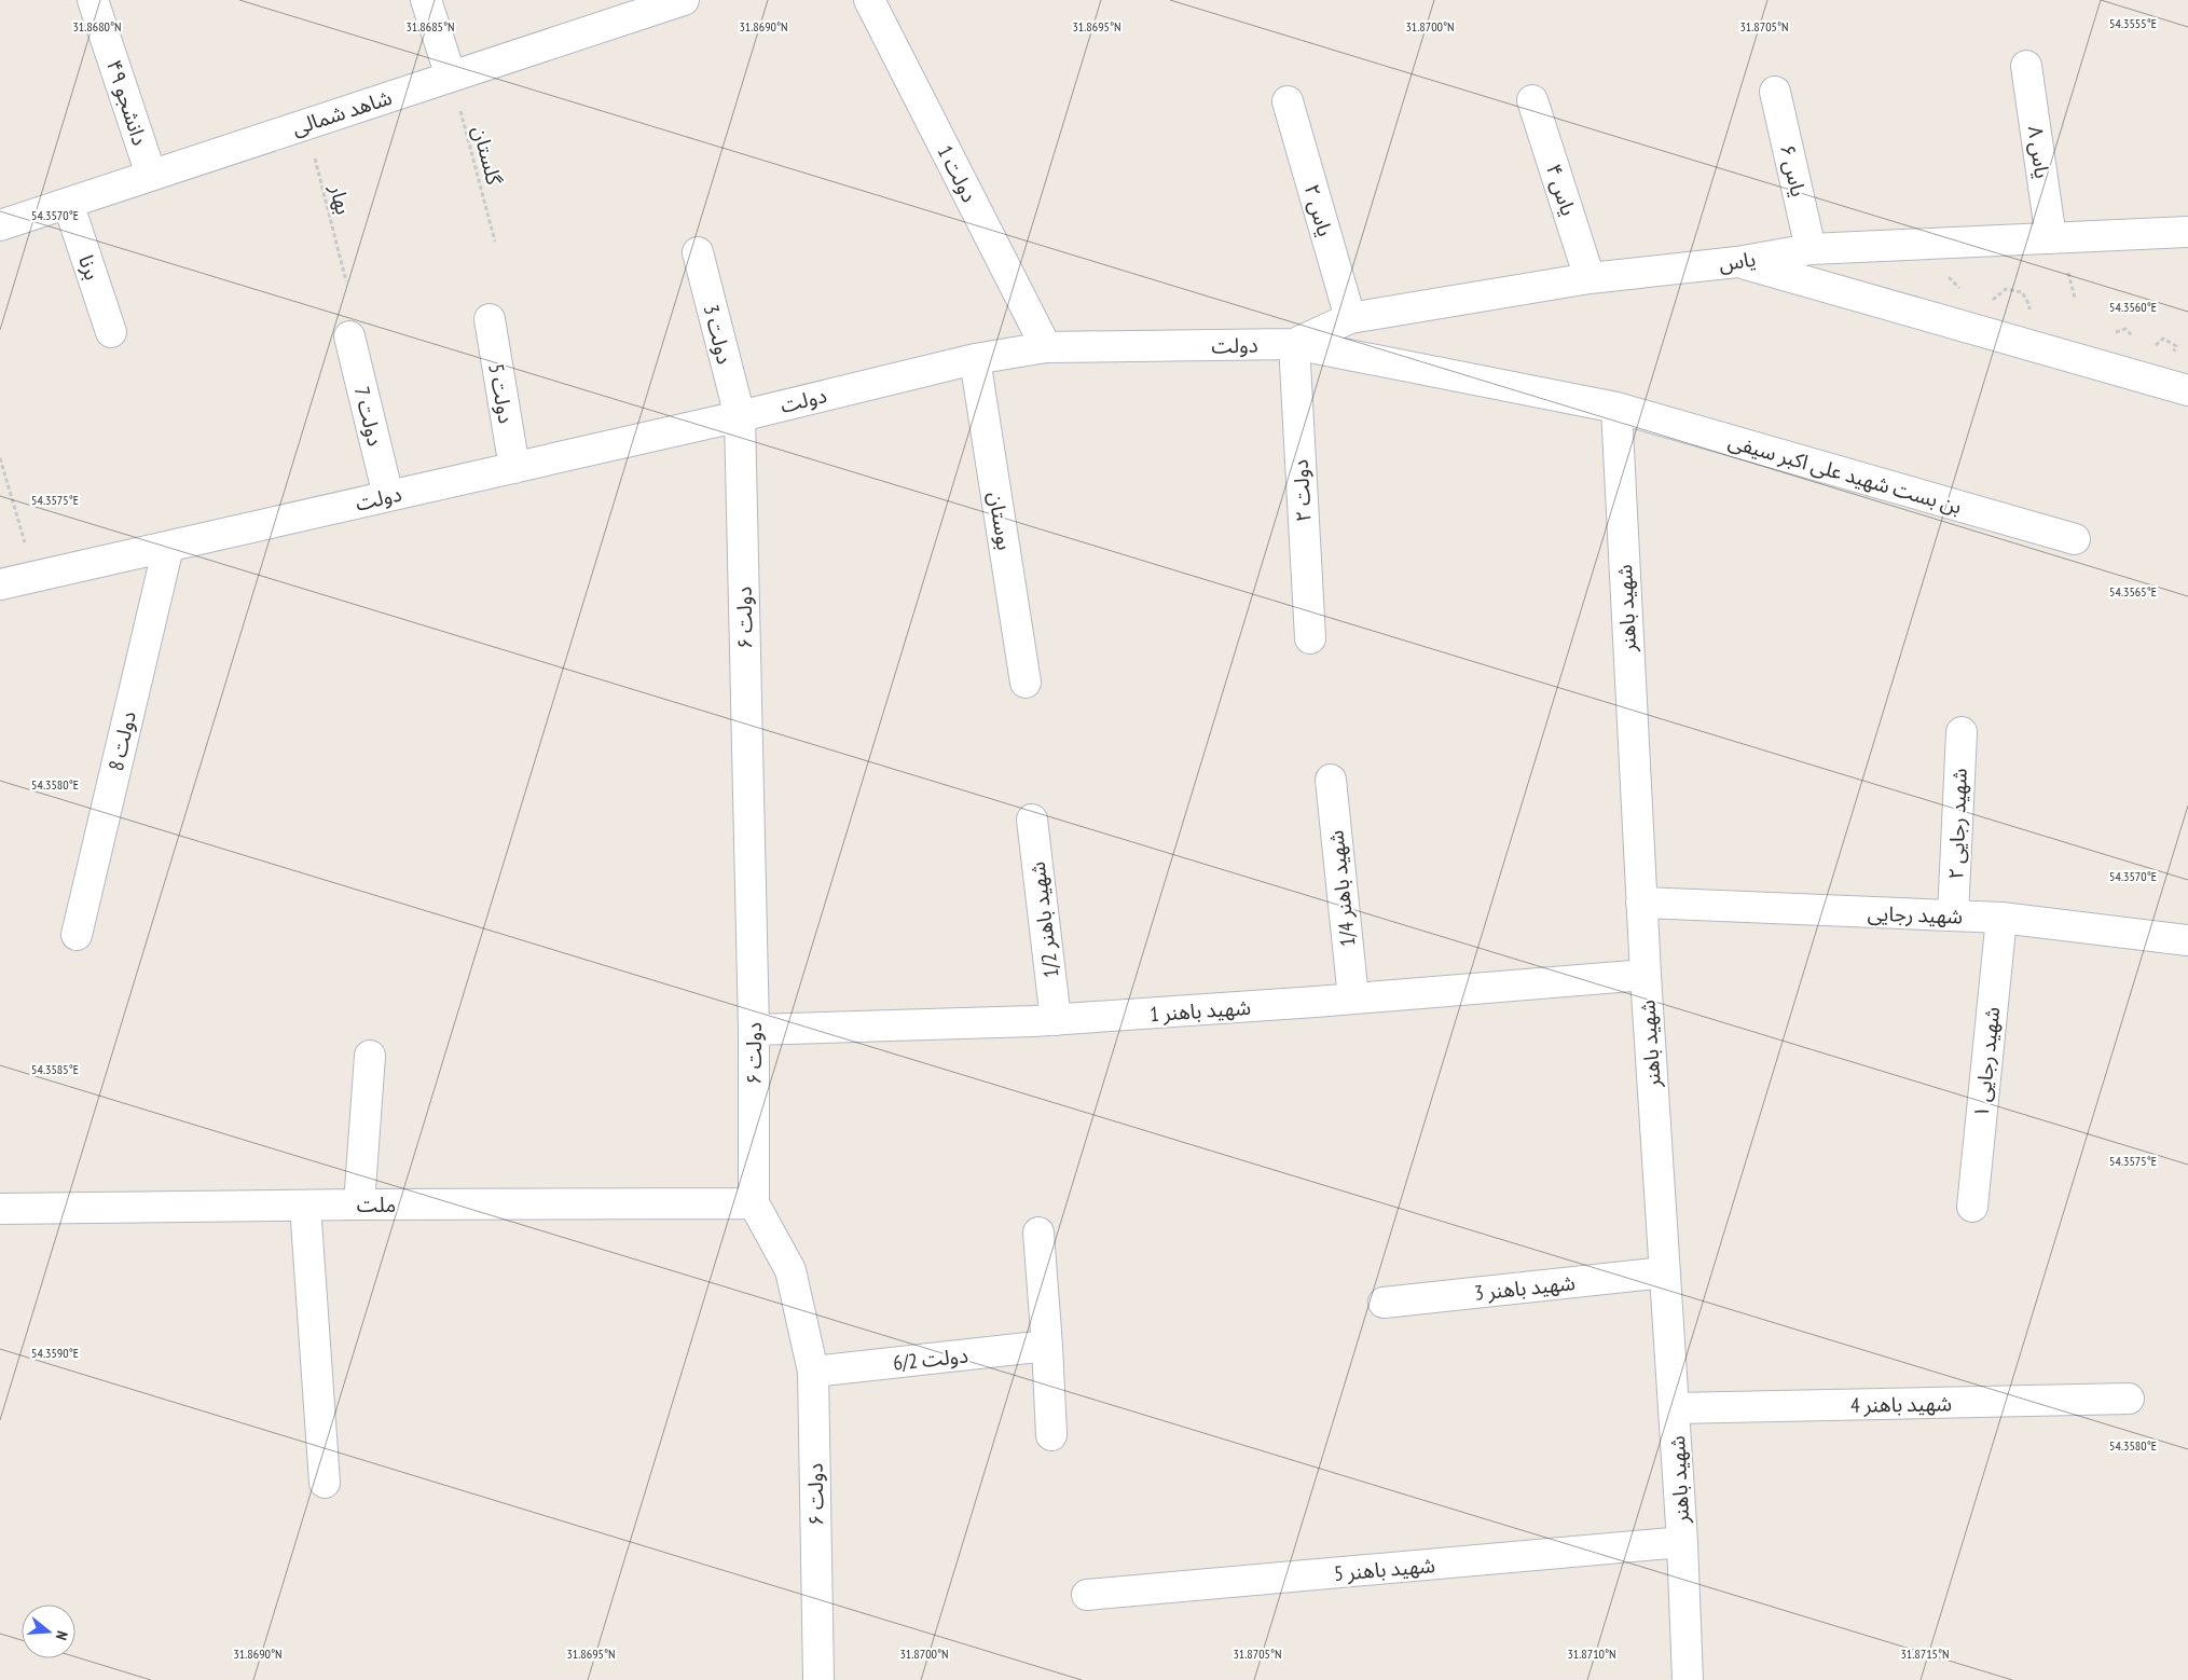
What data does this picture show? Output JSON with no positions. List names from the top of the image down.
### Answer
{
  "streets": {
    "street": [
      "دانشجو ۴۹",
      "شاهد شمالی",
      "یاس ۸",
      "یاس ۶",
      "دولت 1",
      "یاس ۴",
      "یاس ۲",
      "یاس",
      "برنا",
      "دولت 3",
      "دولت",
      "دولت 5",
      "دولت 7",
      "بن بست شهید علی اکبر سیفی",
      "دولت ۲",
      "بوستان",
      "شهید باهنر",
      "دولت ۶",
      "دولت 8",
      "شهید رجایی ۲",
      "شهید باهنر 1/4",
      "شهید رجایی",
      "شهید باهنر 1/2",
      "شهید باهنر 1",
      "شهید رجایی ۱",
      "ملت",
      "شهید باهنر 3",
      "دولت 6/2",
      "شهید باهنر 4",
      "شهید باهنر 5"
    ],
    "path": ["گلستان", "بهار"]
  },
  "crossings": [
    ["دانشجو ۴۹", "شاهد شمالی"],
    ["شاهد شمالی", "گلستان"],
    ["شاهد شمالی", "بهار"],
    ["شاهد شمالی", "برنا"],
    ["یاس ۸", "یاس"],
    ["یاس ۶", "یاس"],
    ["دولت 1", "دولت"],
    ["یاس ۴", "یاس"],
    ["یاس ۲", "یاس"],
    ["یاس", "دولت"],
    ["یاس", "دولت ۲"],
    ["دولت 3", "دولت"],
    ["دولت 3", "دولت ۶"],
    ["دولت", "دولت 5"],
    ["دولت", "دولت 7"],
    ["دولت", "بن بست شهید علی اکبر سیفی"],
    ["دولت", "دولت ۲"],
    ["دولت", "بوستان"],
    ["دولت", "شهید باهنر"],
    ["دولت", "دولت ۶"],
    ["دولت", "دولت 8"],
    ["بن بست شهید علی اکبر سیفی", "شهید باهنر"],
    ["شهید باهنر", "شهید رجایی"],
    ["شهید باهنر", "شهید باهنر 1"],
    ["شهید باهنر", "شهید باهنر 3"],
    ["شهید باهنر", "شهید باهنر 4"],
    ["شهید باهنر", "شهید باهنر 5"],
    ["دولت ۶", "شهید باهنر 1"],
    ["دولت ۶", "ملت"],
    ["دولت ۶", "دولت 6/2"],
    ["شهید رجایی ۲", "شهید رجایی"],
    ["شهید باهنر 1/4", "شهید باهنر 1"],
    ["شهید رجایی", "شهید رجایی ۱"],
    ["شهید باهنر 1/2", "شهید باهنر 1"]
  ],
  "north": "right",
  "coordinates": [
    "54.3555°E",
    "31.8680°N",
    "31.8685°N",
    "31.8690°N",
    "31.8695°N",
    "31.8700°N",
    "31.8705°N",
    "54.3570°E",
    "54.3560°E",
    "54.3575°E",
    "54.3565°E",
    "54.3580°E",
    "54.3585°E",
    "54.3590°E",
    "31.8710°N",
    "31.8715°N"
  ]
}
